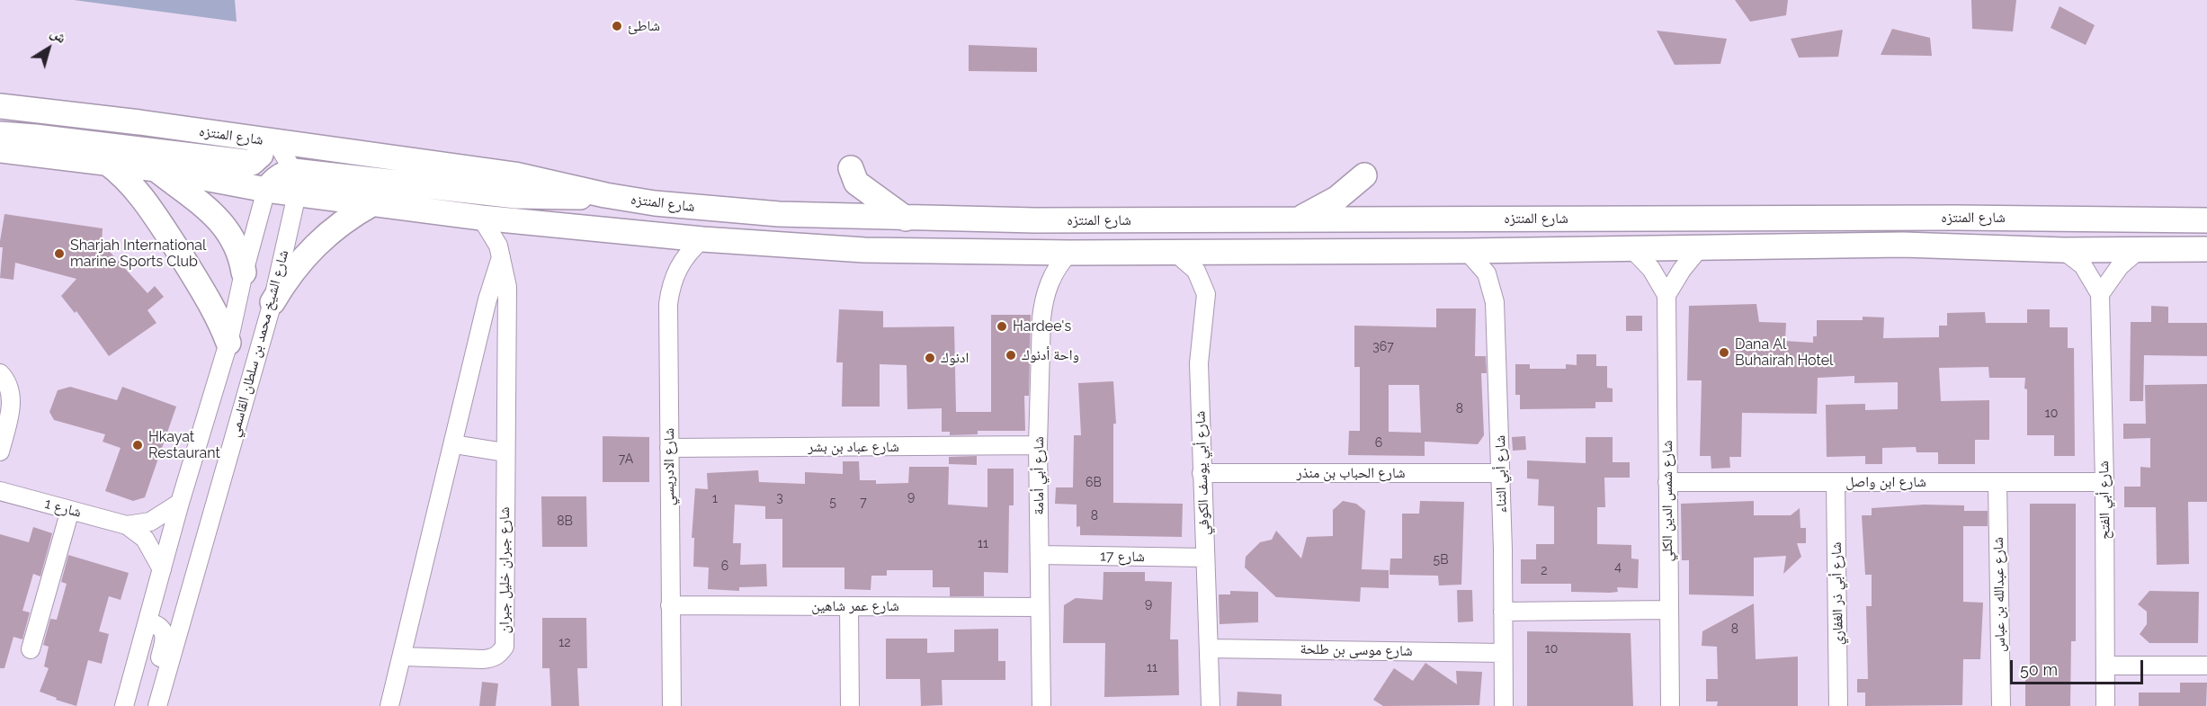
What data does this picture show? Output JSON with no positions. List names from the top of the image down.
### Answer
{
  "streets": {
    "main road": ["شارع المنتزه"],
    "street": [
      "شارع الشيخ محمد بن سلطان القاسمي",
      "شارع عباد بن بشر",
      "شارع الادريسي",
      "شارع أبي يوسف الكوفي",
      "شارع الحباب بن منذر",
      "شارع أبي الثناء",
      "شارع أبي أمامة",
      "شارع ابن واصل",
      "شارع أبي الفتح",
      "شارع شمس الدين الكلي",
      "شارع 1",
      "شارع 17",
      "شارع جبران خليل جبران",
      "شارع أبي ذر الغفاري",
      "شارع عبدالله بن عباس",
      "شارع عمر شاهين",
      "شارع موسى بن طلحة"
    ]
  },
  "crossings": [
    ["شارع المنتزه", "شارع الشيخ محمد بن سلطان القاسمي"],
    ["شارع المنتزه", "شارع الادريسي"],
    ["شارع المنتزه", "شارع أبي يوسف الكوفي"],
    ["شارع المنتزه", "شارع أبي الثناء"],
    ["شارع المنتزه", "شارع أبي أمامة"],
    ["شارع المنتزه", "شارع أبي الفتح"],
    ["شارع المنتزه", "شارع جبران خليل جبران"],
    ["شارع الشيخ محمد بن سلطان القاسمي", "شارع 1"],
    ["شارع عباد بن بشر", "شارع الادريسي"],
    ["شارع عباد بن بشر", "شارع أبي أمامة"],
    ["شارع الادريسي", "شارع عمر شاهين"],
    ["شارع أبي يوسف الكوفي", "شارع الحباب بن منذر"],
    ["شارع أبي يوسف الكوفي", "شارع 17"],
    ["شارع أبي يوسف الكوفي", "شارع موسى بن طلحة"],
    ["شارع الحباب بن منذر", "شارع أبي الثناء"],
    ["شارع أبي الثناء", "شارع موسى بن طلحة"],
    ["شارع أبي أمامة", "شارع 17"],
    ["شارع أبي أمامة", "شارع عمر شاهين"],
    ["شارع ابن واصل", "شارع أبي الفتح"],
    ["شارع ابن واصل", "شارع شمس الدين الكلي"],
    ["شارع ابن واصل", "شارع أبي ذر الغفاري"],
    ["شارع ابن واصل", "شارع عبدالله بن عباس"]
  ],
  "places": [
    "شاطئ",
    "Sharjah International marine Sports Club",
    "Hardee's",
    "Dana Al Buhairah Hotel",
    "واحة أدنوك",
    "ادنوك",
    "Hkayat Restaurant"
  ],
  "house_numbers": [
    "367",
    "8",
    "10",
    "6",
    "7A",
    "6B",
    "9",
    "3",
    "1",
    "5",
    "7",
    "8",
    "8B",
    "11",
    "5B",
    "6",
    "4",
    "2",
    "9",
    "8",
    "12",
    "10",
    "11"
  ],
  "scale_bar": "50 m",
  "north": "top right"
}
